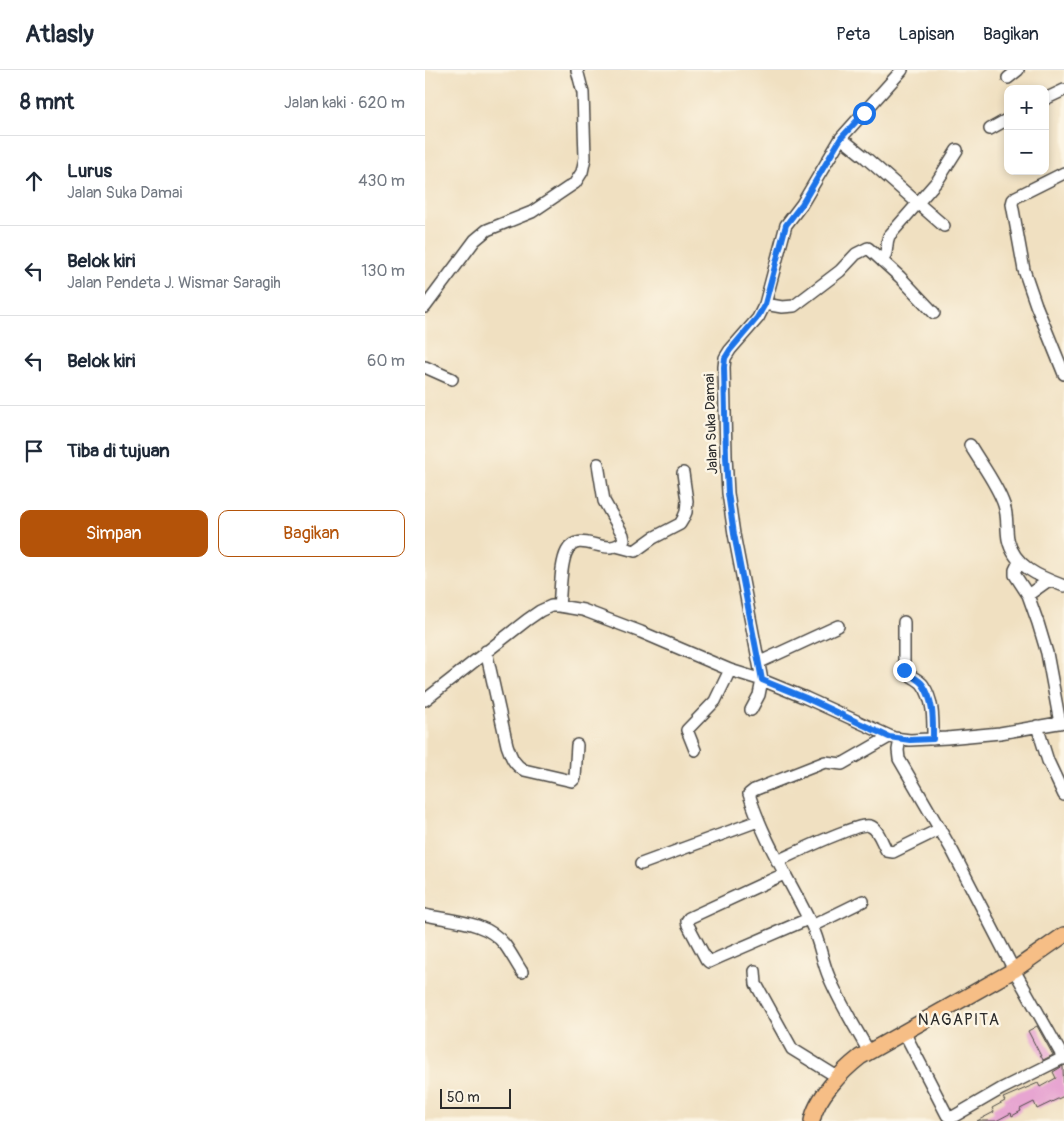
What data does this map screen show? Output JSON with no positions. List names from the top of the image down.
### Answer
{
  "streets": {
    "street": ["Jalan Suka Damai"]
  },
  "districts": ["NAGAPITA"],
  "scale_bar": "50 m",
  "page": {
    "header": "Atlasly",
    "nav": ["Peta", "Lapisan", "Bagikan"],
    "heading": ["8 mnt", "Jalan kaki · 620 m"],
    "map_buttons": ["+", "−"],
    "list": [
      ["Lurus", "Jalan Suka Damai", "430 m"],
      ["Belok kiri", "Jalan Pendeta J. Wismar Saragih", "130 m"],
      ["Belok kiri", "60 m"],
      "Tiba di tujuan"
    ],
    "buttons": ["Simpan", "Bagikan"],
    "scale": "50 m"
  }
}
